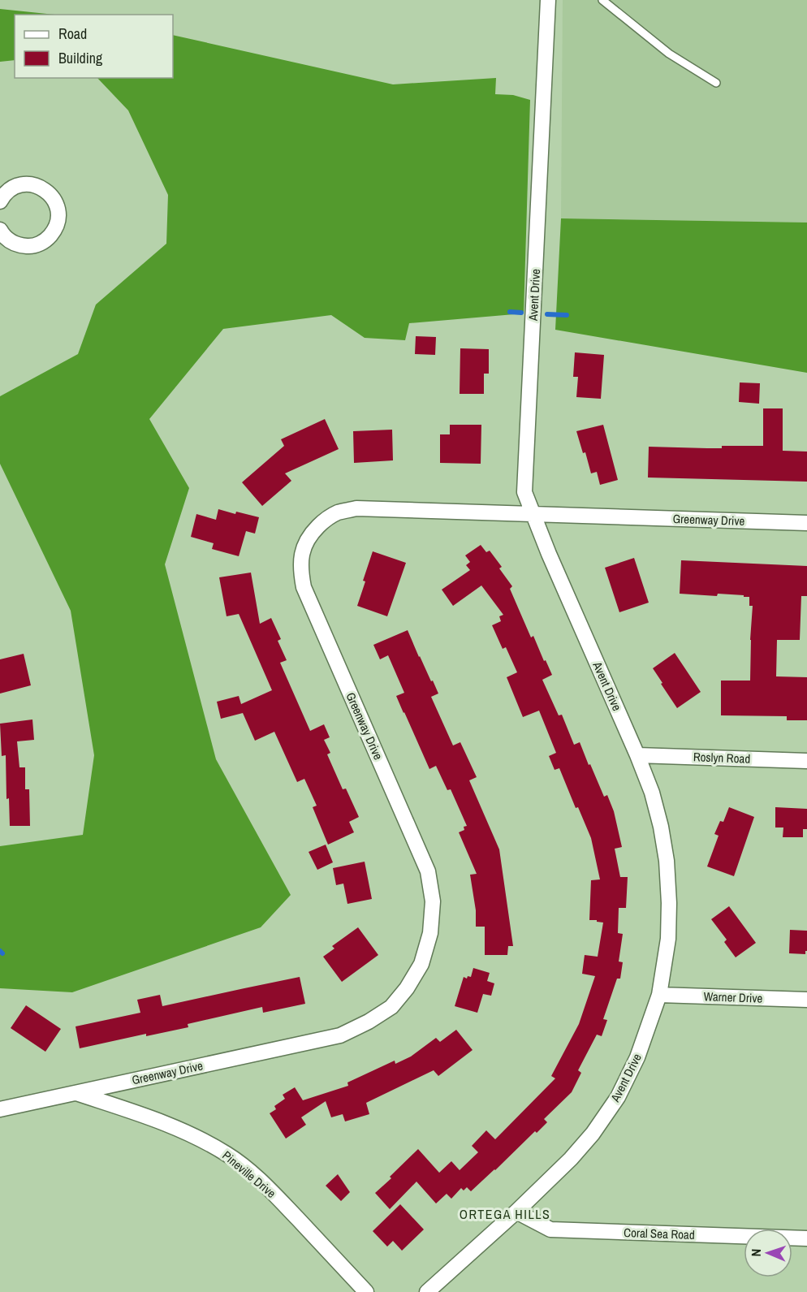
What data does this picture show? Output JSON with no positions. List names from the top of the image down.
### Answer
{
  "streets": {
    "street": [
      "Avent Drive",
      "Greenway Drive",
      "Roslyn Road",
      "Warner Drive",
      "Pineville Drive",
      "Coral Sea Road"
    ]
  },
  "crossings": [
    ["Avent Drive", "Greenway Drive"],
    ["Avent Drive", "Roslyn Road"],
    ["Avent Drive", "Warner Drive"],
    ["Avent Drive", "Coral Sea Road"],
    ["Greenway Drive", "Pineville Drive"]
  ],
  "districts": ["ORTEGA HILLS"],
  "legend": ["Road", "Building"],
  "north": "left"
}
